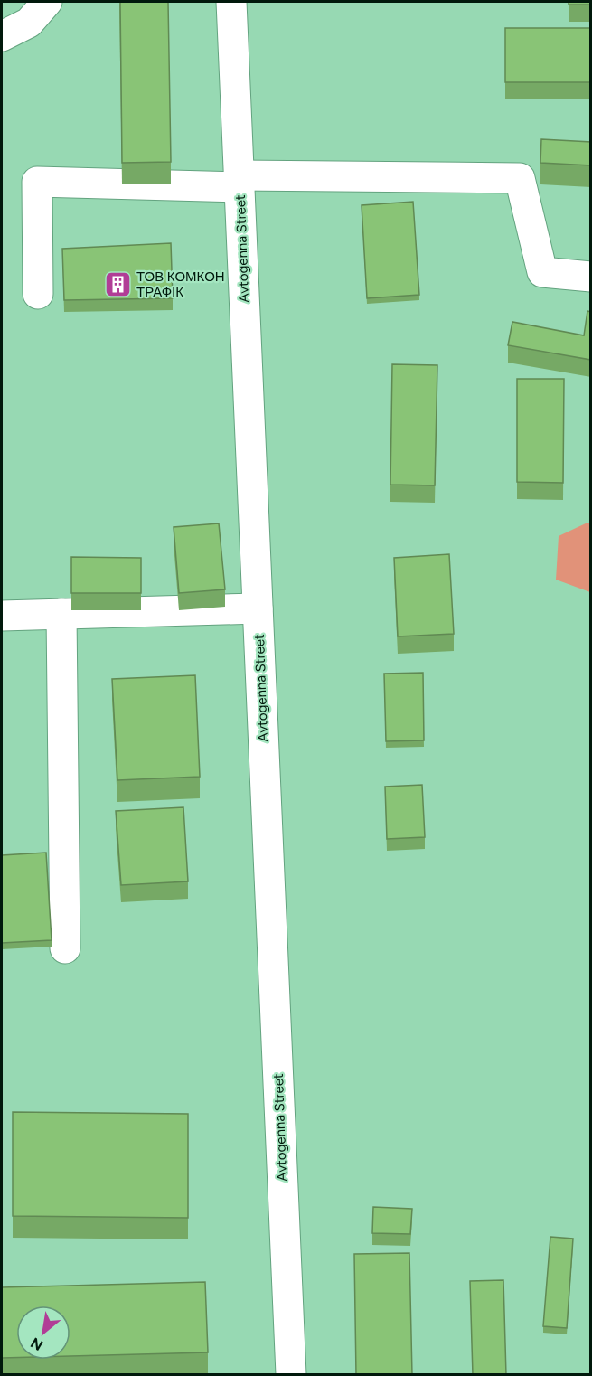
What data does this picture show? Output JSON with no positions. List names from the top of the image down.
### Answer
{
  "streets": {
    "street": ["Avtogenna Street"]
  },
  "places": {
    "building": ["ТОВ КОМКОН ТРАФІК"]
  },
  "north": "bottom left"
}
